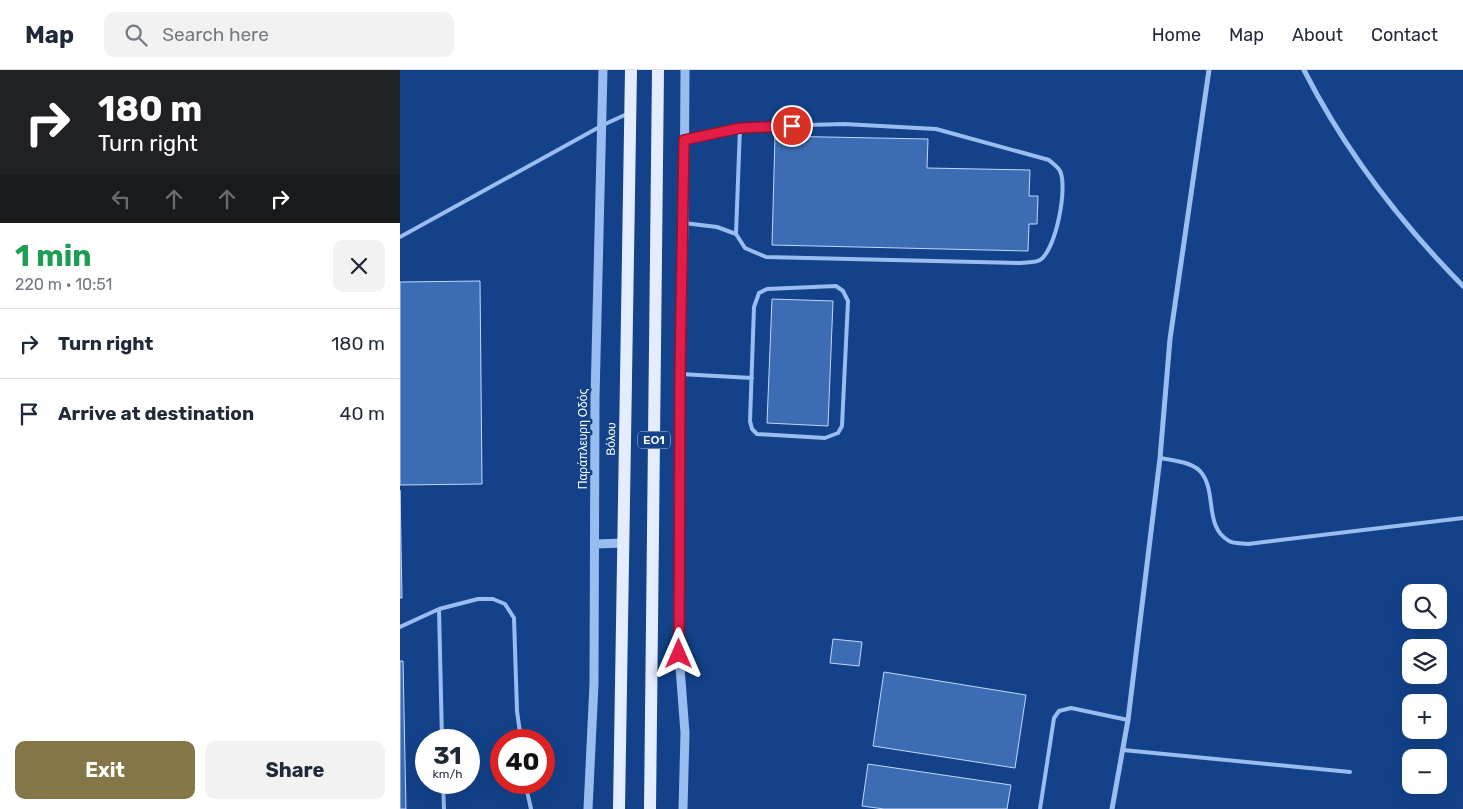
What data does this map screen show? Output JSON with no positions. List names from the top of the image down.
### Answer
{
  "streets": {
    "main road": ["Βόλου", "ΕΟ1"],
    "street": ["Παράπλευρη Οδός"]
  },
  "page": {
    "header": "Map",
    "search": "Search here",
    "nav": [
      "Home",
      "Map",
      "About",
      "Contact"
    ],
    "turn": ["180 m", "Turn right"],
    "heading": ["1 min", "220 m · 10:51"],
    "list": [
      {
        "name": "Turn right",
        "value": "180 m"
      },
      {
        "name": "Arrive at destination",
        "value": "40 m"
      }
    ],
    "map_buttons": ["+", "−"],
    "speed": "31 km/h",
    "limit": "40",
    "buttons": ["Exit", "Share"]
  }
}
